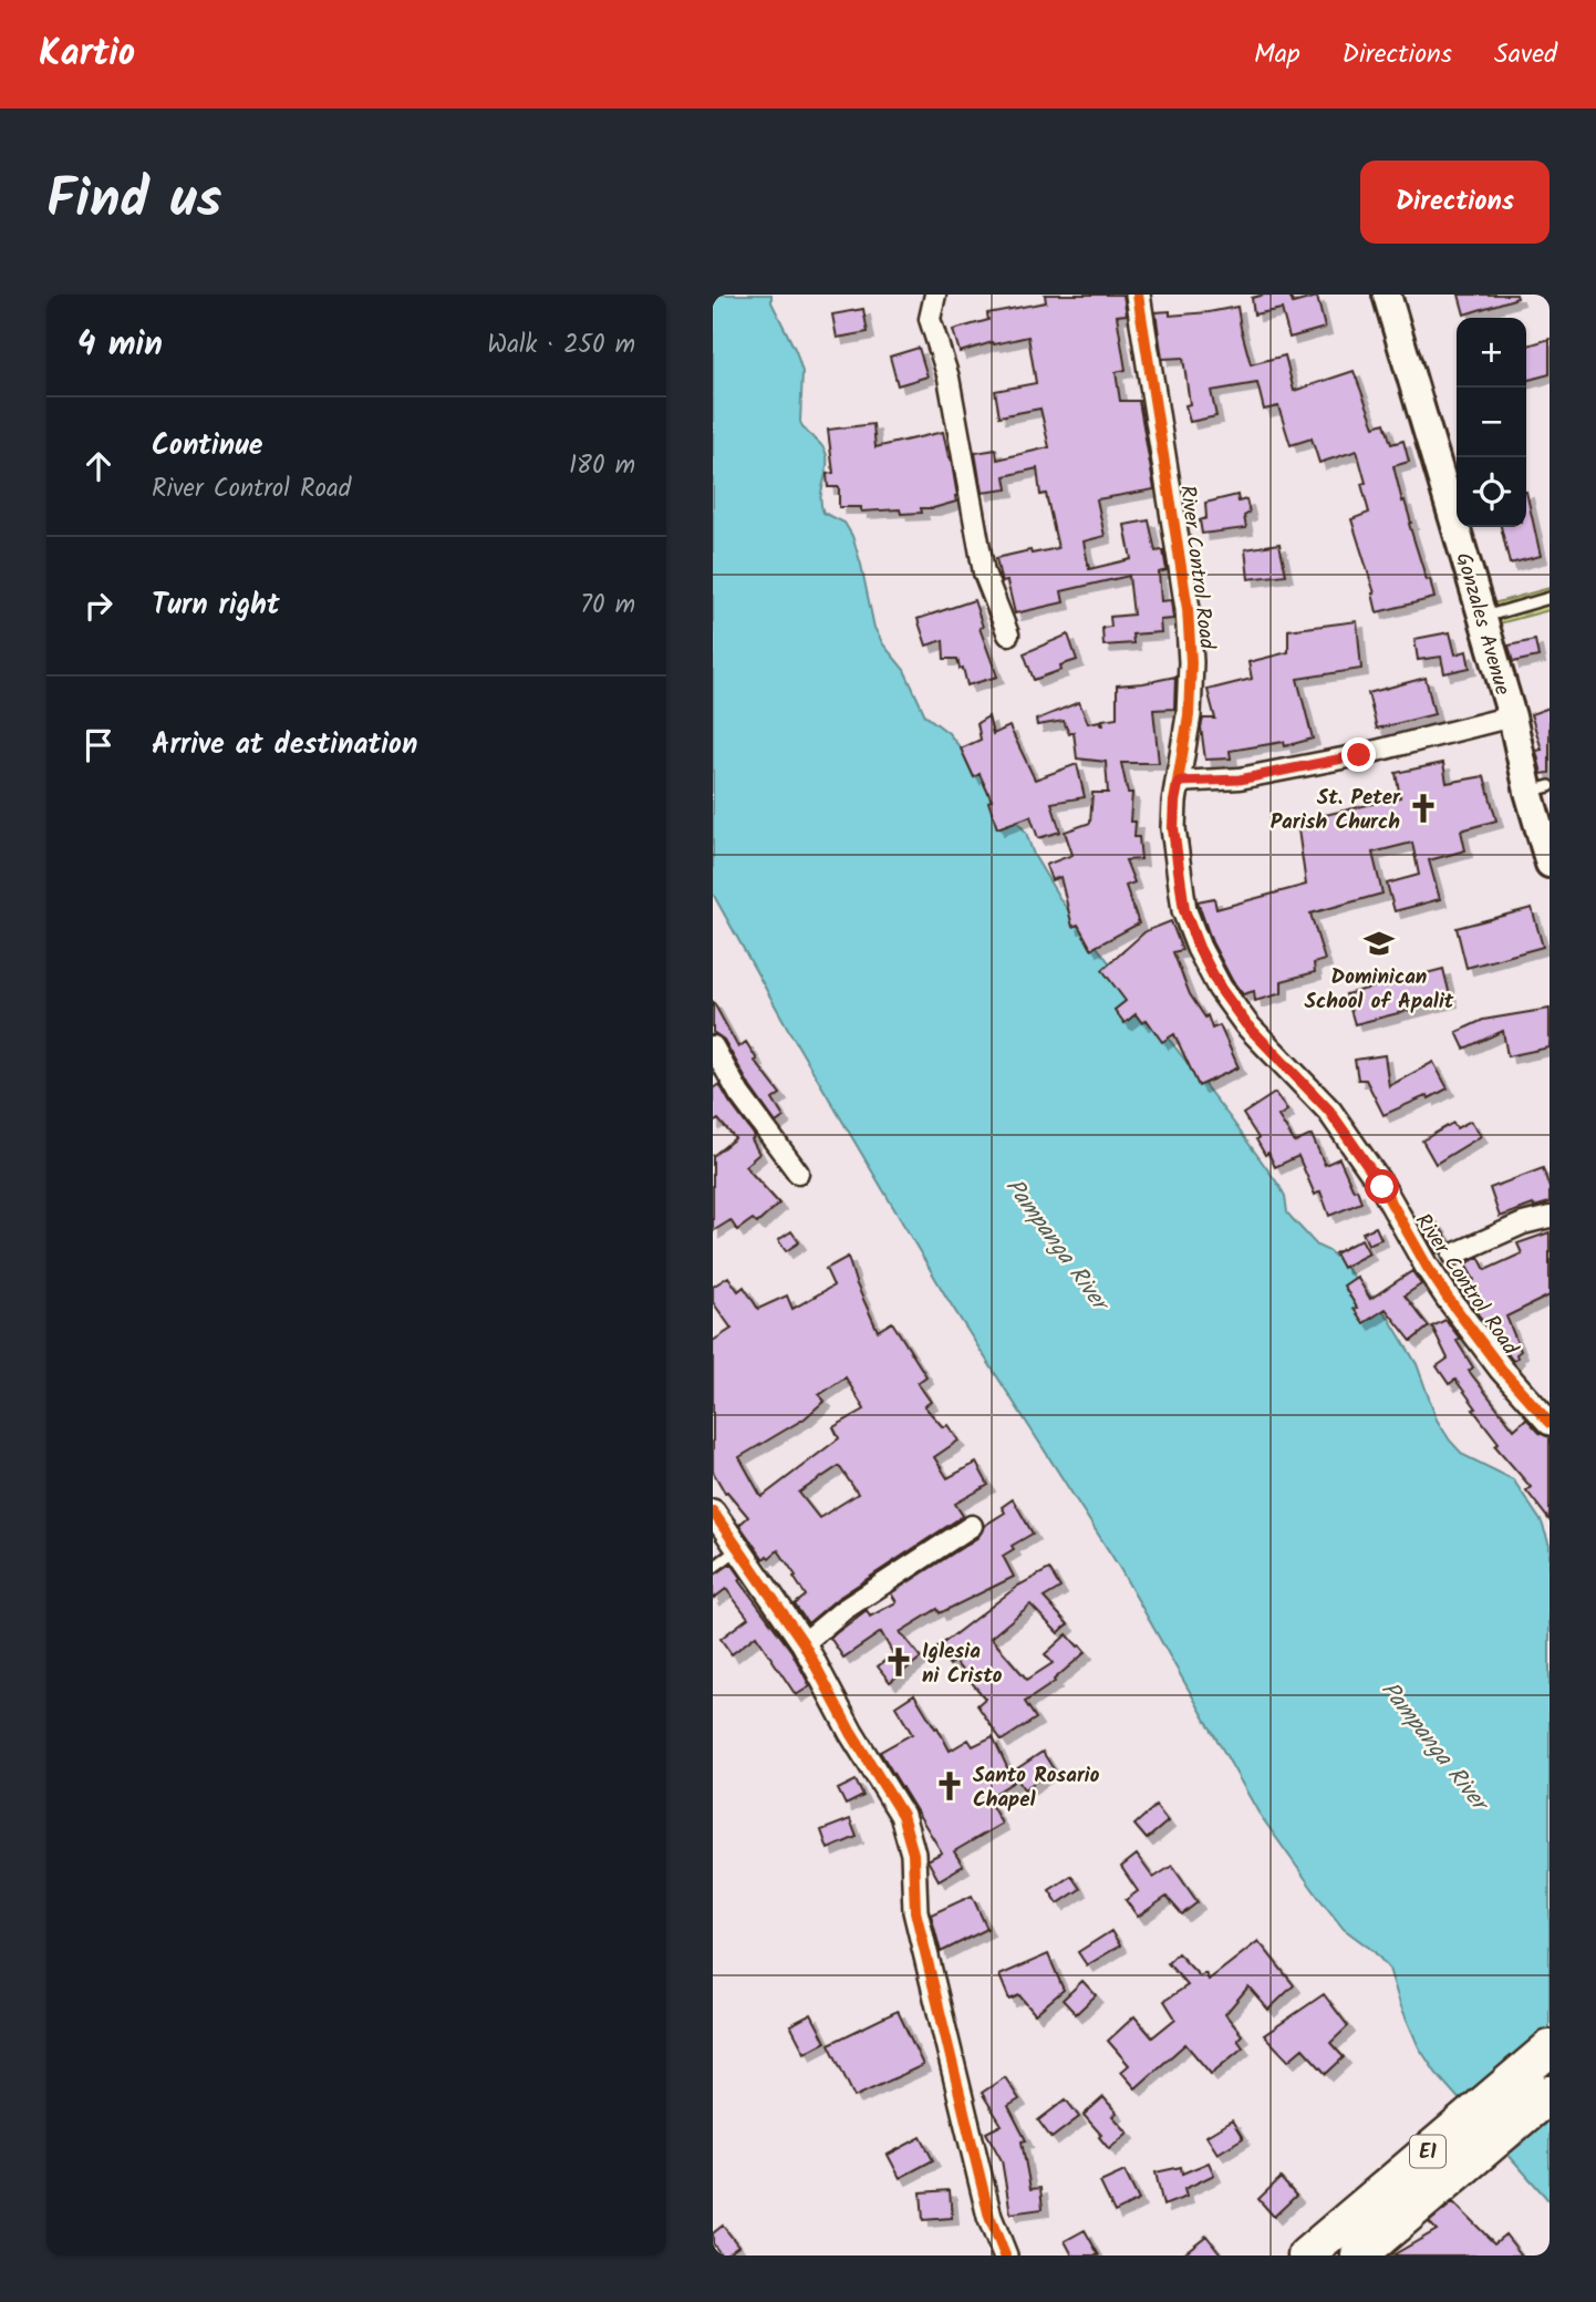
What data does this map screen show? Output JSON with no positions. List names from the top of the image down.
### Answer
{
  "streets": {
    "highway": ["E1"],
    "main road": ["Gonzales Avenue"],
    "street": ["River Control Road"]
  },
  "water": ["Pampanga River"],
  "places": {
    "church": ["St. Peter Parish Church", "Iglesia ni Cristo", "Santo Rosario Chapel"],
    "school or university": ["Dominican School of Apalit"]
  },
  "page": {
    "header": "Kartio",
    "nav": ["Map", "Directions", "Saved"],
    "title": "Find us",
    "buttons": "Directions",
    "heading": ["4 min", "Walk · 250 m"],
    "map_buttons": ["+", "−"],
    "list": [
      ["Continue", "River Control Road", "180 m"],
      ["Turn right", "70 m"],
      "Arrive at destination"
    ]
  }
}
